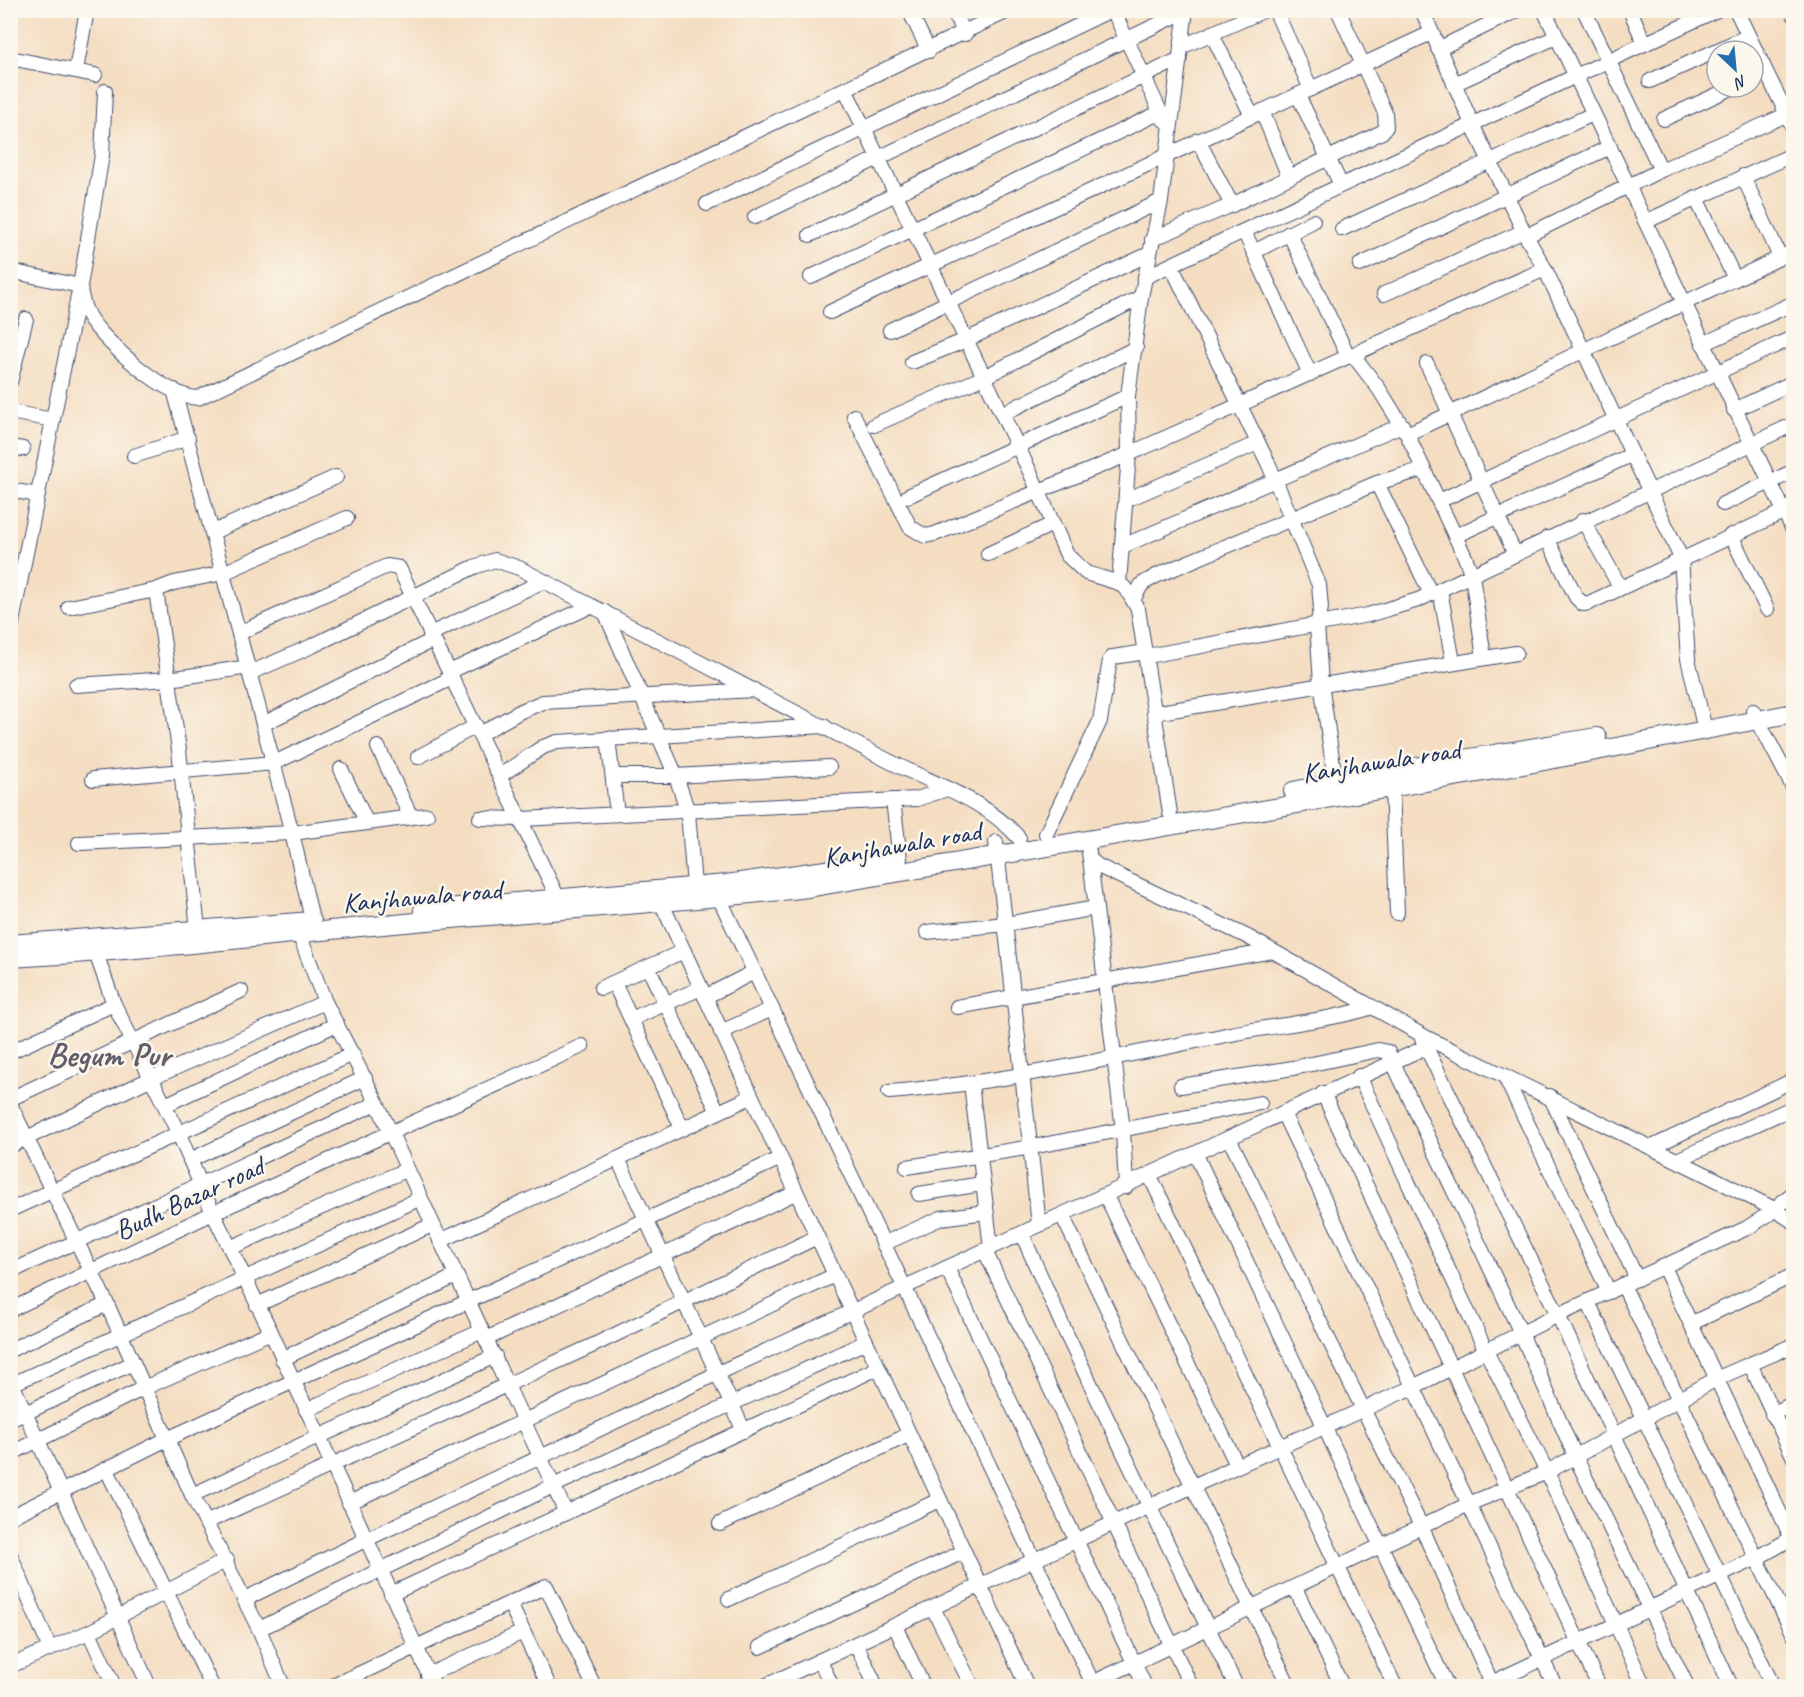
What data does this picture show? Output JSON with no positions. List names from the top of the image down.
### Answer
{
  "streets": {
    "main road": ["Kanjhawala road"],
    "street": ["Budh Bazar road"]
  },
  "districts": ["Begum Pur"],
  "north": "bottom right"
}
